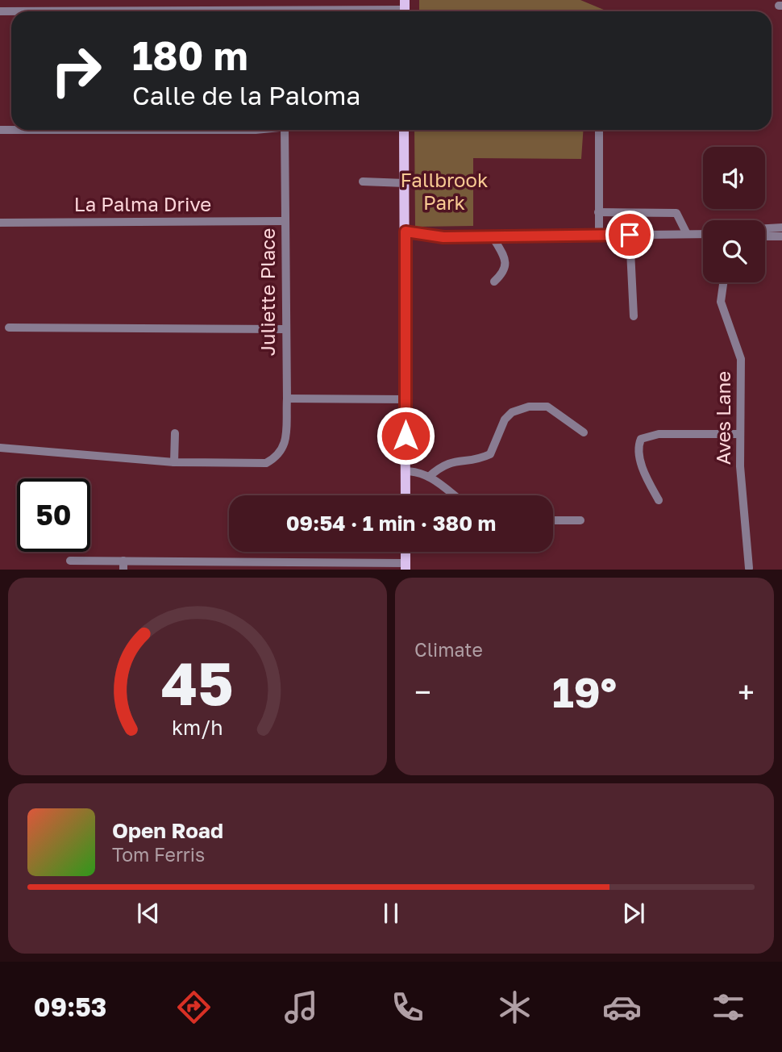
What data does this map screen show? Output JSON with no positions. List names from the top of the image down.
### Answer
{
  "streets": {
    "street": ["La Palma Drive", "Juliette Place", "Aves Lane"]
  },
  "crossings": [
    ["La Palma Drive", "Juliette Place"]
  ],
  "parks": ["Fallbrook Park"],
  "page": {
    "turn": ["180 m", "Calle de la Paloma"],
    "limit": "50",
    "trip": "09:54 · 1 min · 380 m",
    "tile": "Climate",
    "heat": ["−", "19°", "+"],
    "song": ["Open Road", "Tom Ferris"],
    "tabs": "09:53",
    "gauge": ["45", "km/h"]
  }
}
